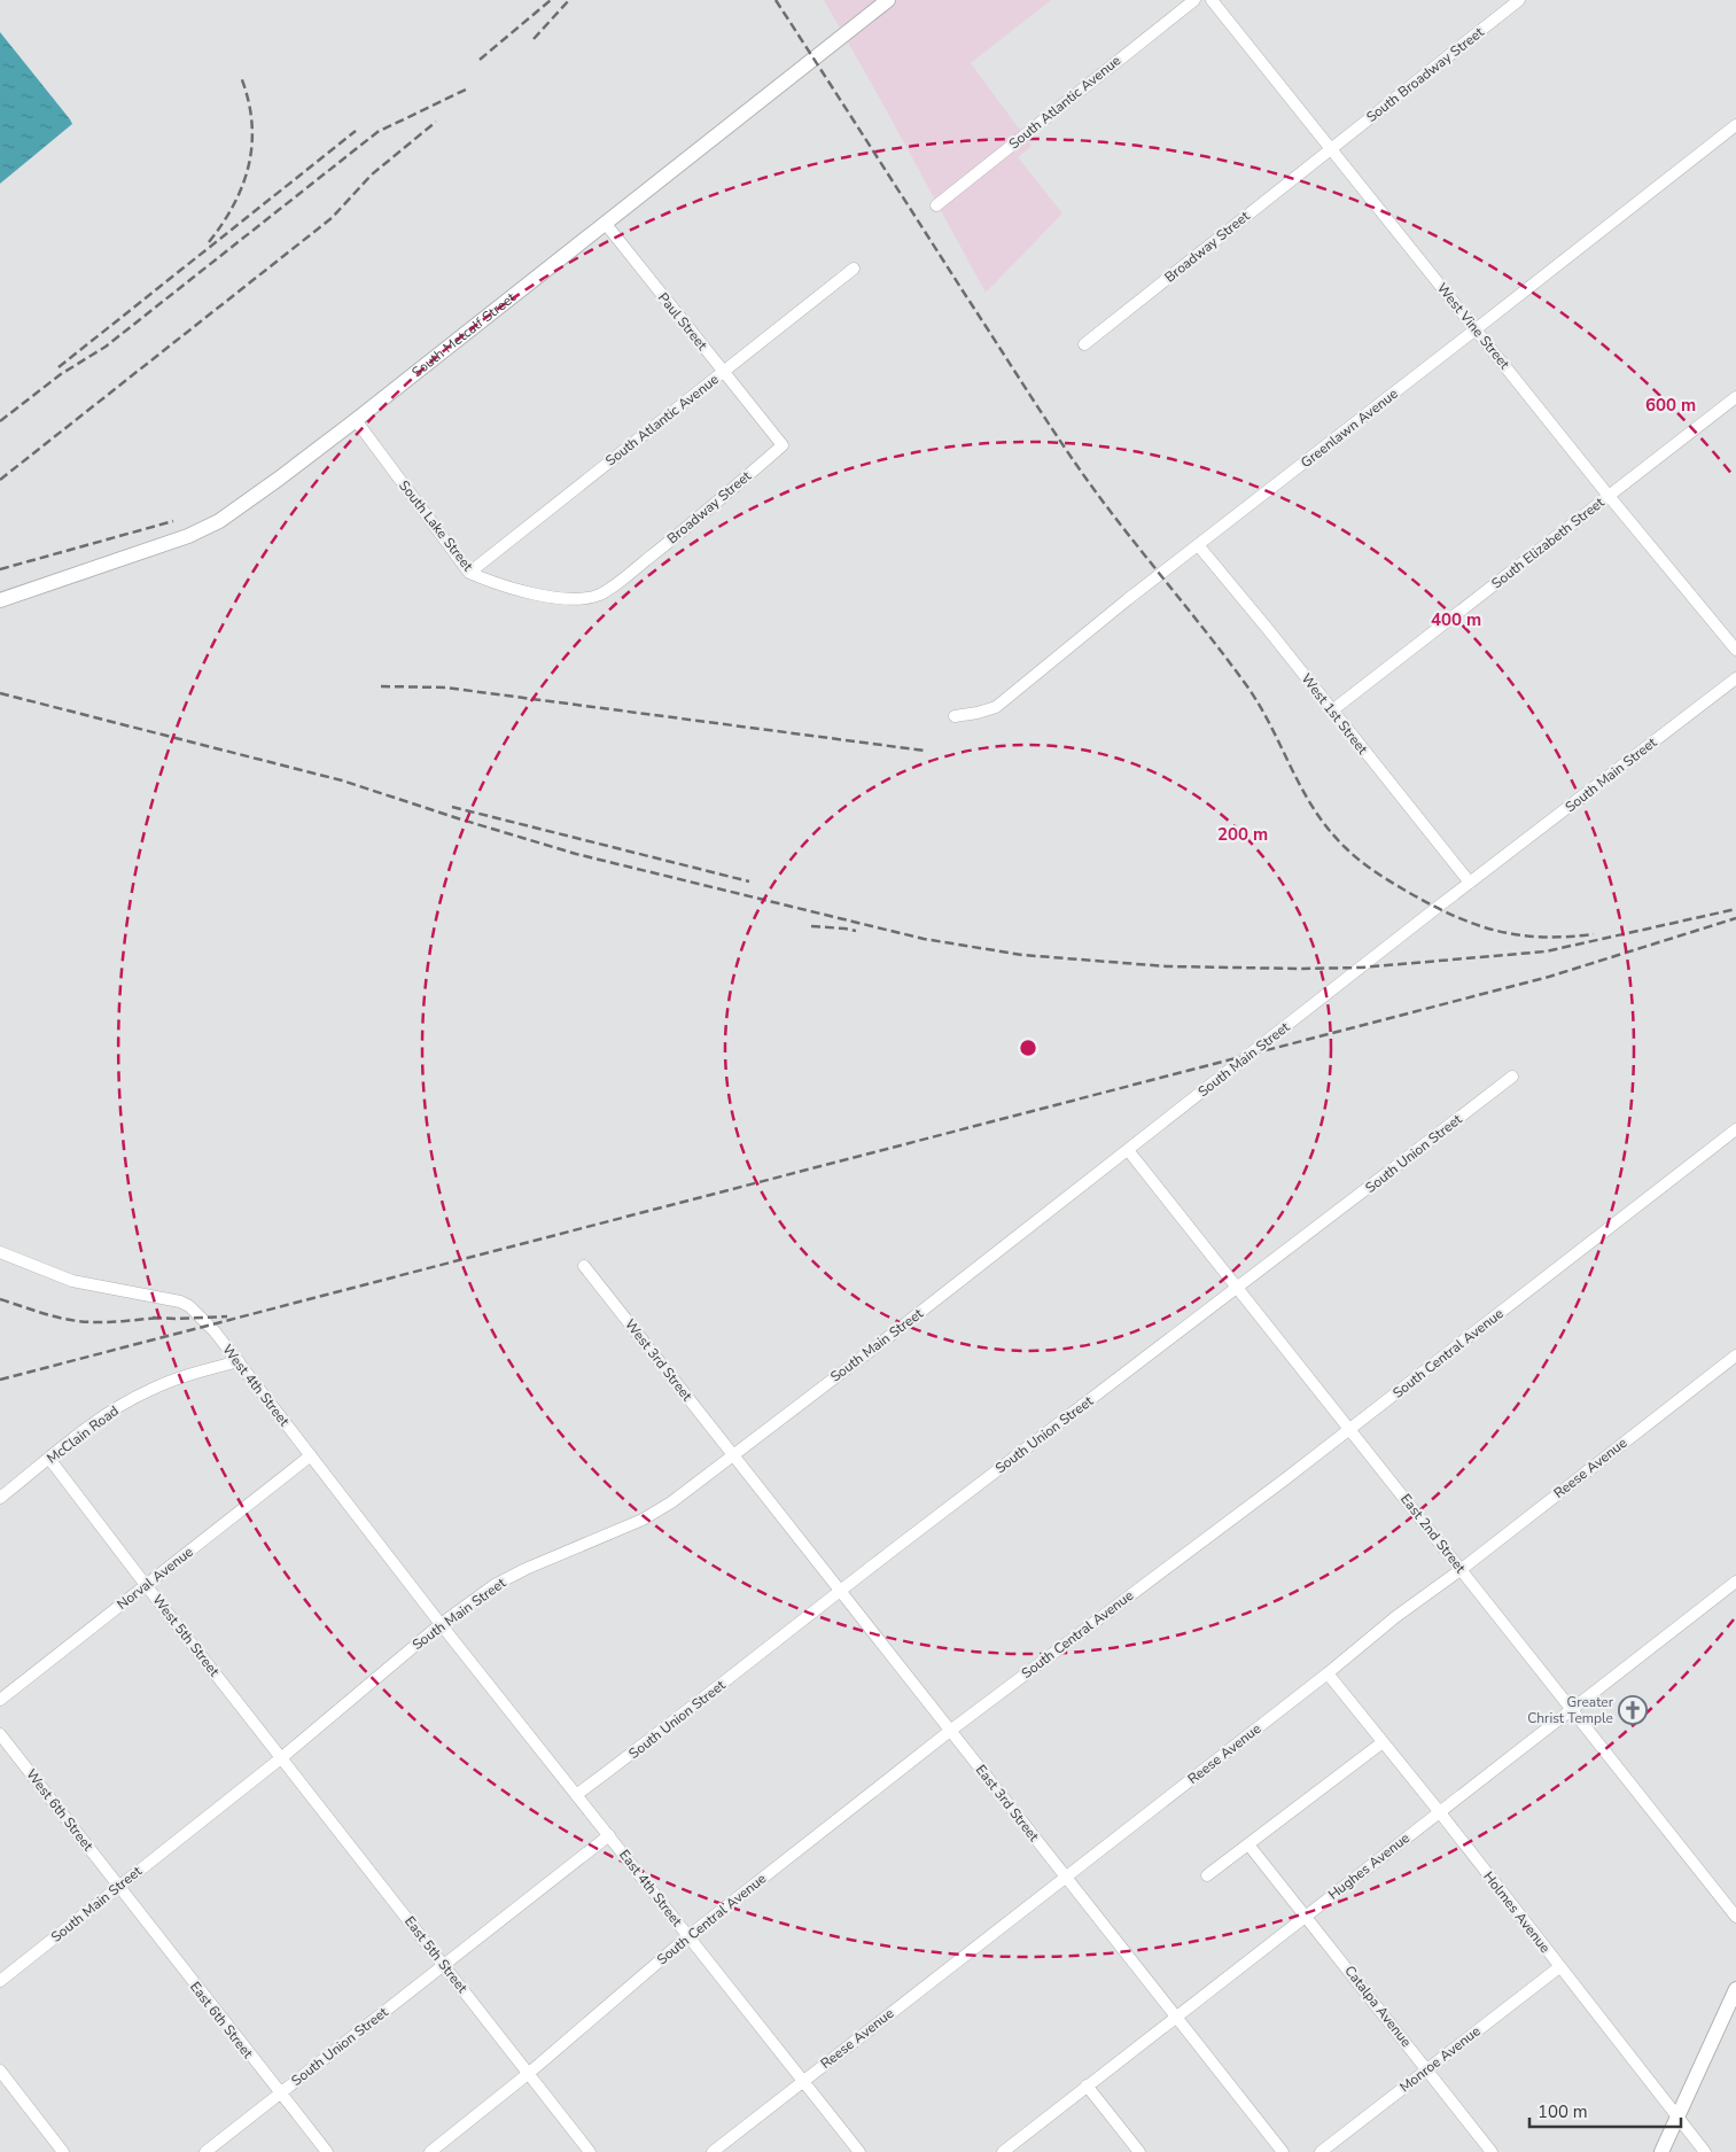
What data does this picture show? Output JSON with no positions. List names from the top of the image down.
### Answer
{
  "streets": {
    "main road": ["South Metcalf Street"],
    "street": [
      "South Broadway Street",
      "South Atlantic Avenue",
      "Broadway Street",
      "Paul Street",
      "West Vine Street",
      "Greenlawn Avenue",
      "South Lake Street",
      "South Elizabeth Street",
      "West 1st Street",
      "South Main Street",
      "South Union Street",
      "South Central Avenue",
      "West 3rd Street",
      "West 4th Street",
      "McClain Road",
      "Reese Avenue",
      "East 2nd Street",
      "Norval Avenue",
      "West 5th Street",
      "East 3rd Street",
      "West 6th Street",
      "Hughes Avenue",
      "East 4th Street",
      "Holmes Avenue",
      "East 5th Street",
      "Catalpa Avenue",
      "East 6th Street",
      "Monroe Avenue"
    ]
  },
  "crossings": [
    ["South Broadway Street", "Broadway Street"],
    ["South Broadway Street", "West Vine Street"],
    ["South Atlantic Avenue", "Paul Street"],
    ["South Atlantic Avenue", "South Lake Street"],
    ["Broadway Street", "Paul Street"],
    ["Broadway Street", "West Vine Street"],
    ["Broadway Street", "South Lake Street"],
    ["Paul Street", "South Metcalf Street"],
    ["West Vine Street", "Greenlawn Avenue"],
    ["West Vine Street", "South Elizabeth Street"],
    ["South Metcalf Street", "South Lake Street"],
    ["Greenlawn Avenue", "West 1st Street"],
    ["South Elizabeth Street", "West 1st Street"],
    ["West 1st Street", "South Main Street"],
    ["South Main Street", "West 3rd Street"],
    ["South Main Street", "West 4th Street"],
    ["South Main Street", "East 2nd Street"],
    ["South Main Street", "West 5th Street"],
    ["South Main Street", "East 3rd Street"],
    ["South Main Street", "West 6th Street"],
    ["South Main Street", "East 4th Street"],
    ["South Main Street", "East 5th Street"],
    ["South Main Street", "East 6th Street"],
    ["South Union Street", "East 2nd Street"],
    ["South Union Street", "East 3rd Street"],
    ["South Union Street", "East 4th Street"],
    ["South Union Street", "East 5th Street"],
    ["South Union Street", "East 6th Street"],
    ["South Central Avenue", "East 2nd Street"],
    ["South Central Avenue", "East 3rd Street"],
    ["South Central Avenue", "East 4th Street"],
    ["South Central Avenue", "East 5th Street"],
    ["West 3rd Street", "East 3rd Street"],
    ["West 4th Street", "McClain Road"],
    ["West 4th Street", "Norval Avenue"],
    ["West 4th Street", "East 4th Street"],
    ["McClain Road", "West 5th Street"],
    ["Reese Avenue", "East 2nd Street"],
    ["Reese Avenue", "East 3rd Street"],
    ["Reese Avenue", "East 4th Street"],
    ["Reese Avenue", "Holmes Avenue"],
    ["East 2nd Street", "Hughes Avenue"],
    ["Norval Avenue", "West 5th Street"],
    ["West 5th Street", "East 5th Street"],
    ["East 3rd Street", "Hughes Avenue"],
    ["West 6th Street", "East 6th Street"],
    ["Hughes Avenue", "Holmes Avenue"],
    ["Hughes Avenue", "Catalpa Avenue"],
    ["Holmes Avenue", "Monroe Avenue"],
    ["Catalpa Avenue", "Monroe Avenue"]
  ],
  "places": {
    "church": ["Greater Christ Temple"]
  },
  "scale_bar": "100 m",
  "rings": ["600 m", "400 m", "200 m"]
}
